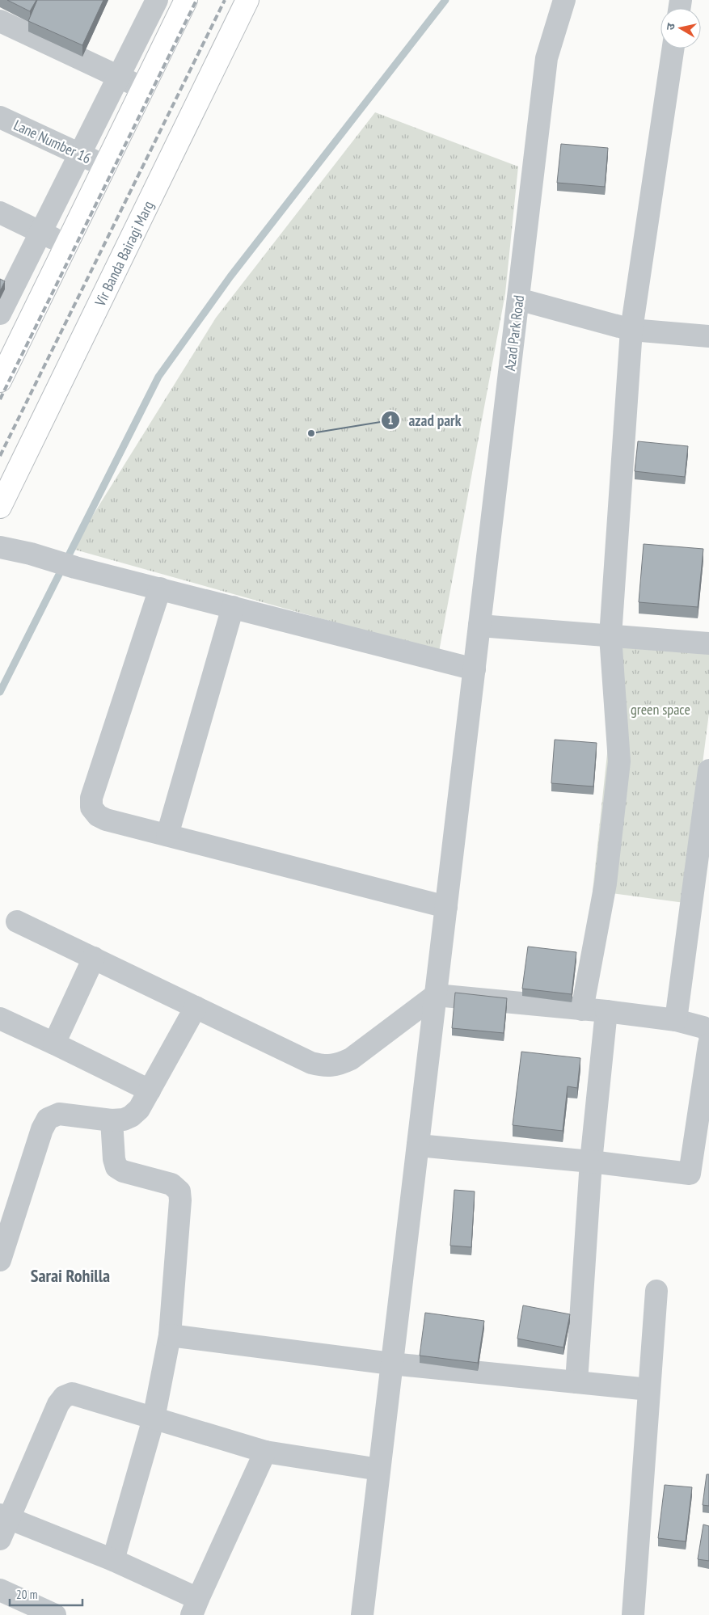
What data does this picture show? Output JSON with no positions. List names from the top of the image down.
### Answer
{
  "streets": {
    "main road": ["Vir Banda Bairagi Marg"],
    "street": ["Lane Number 16", "Azad Park Road"]
  },
  "districts": ["Sarai Rohilla"],
  "parks": ["green space"],
  "places": ["azad park"],
  "scale_bar": "20 m",
  "north": "left"
}
